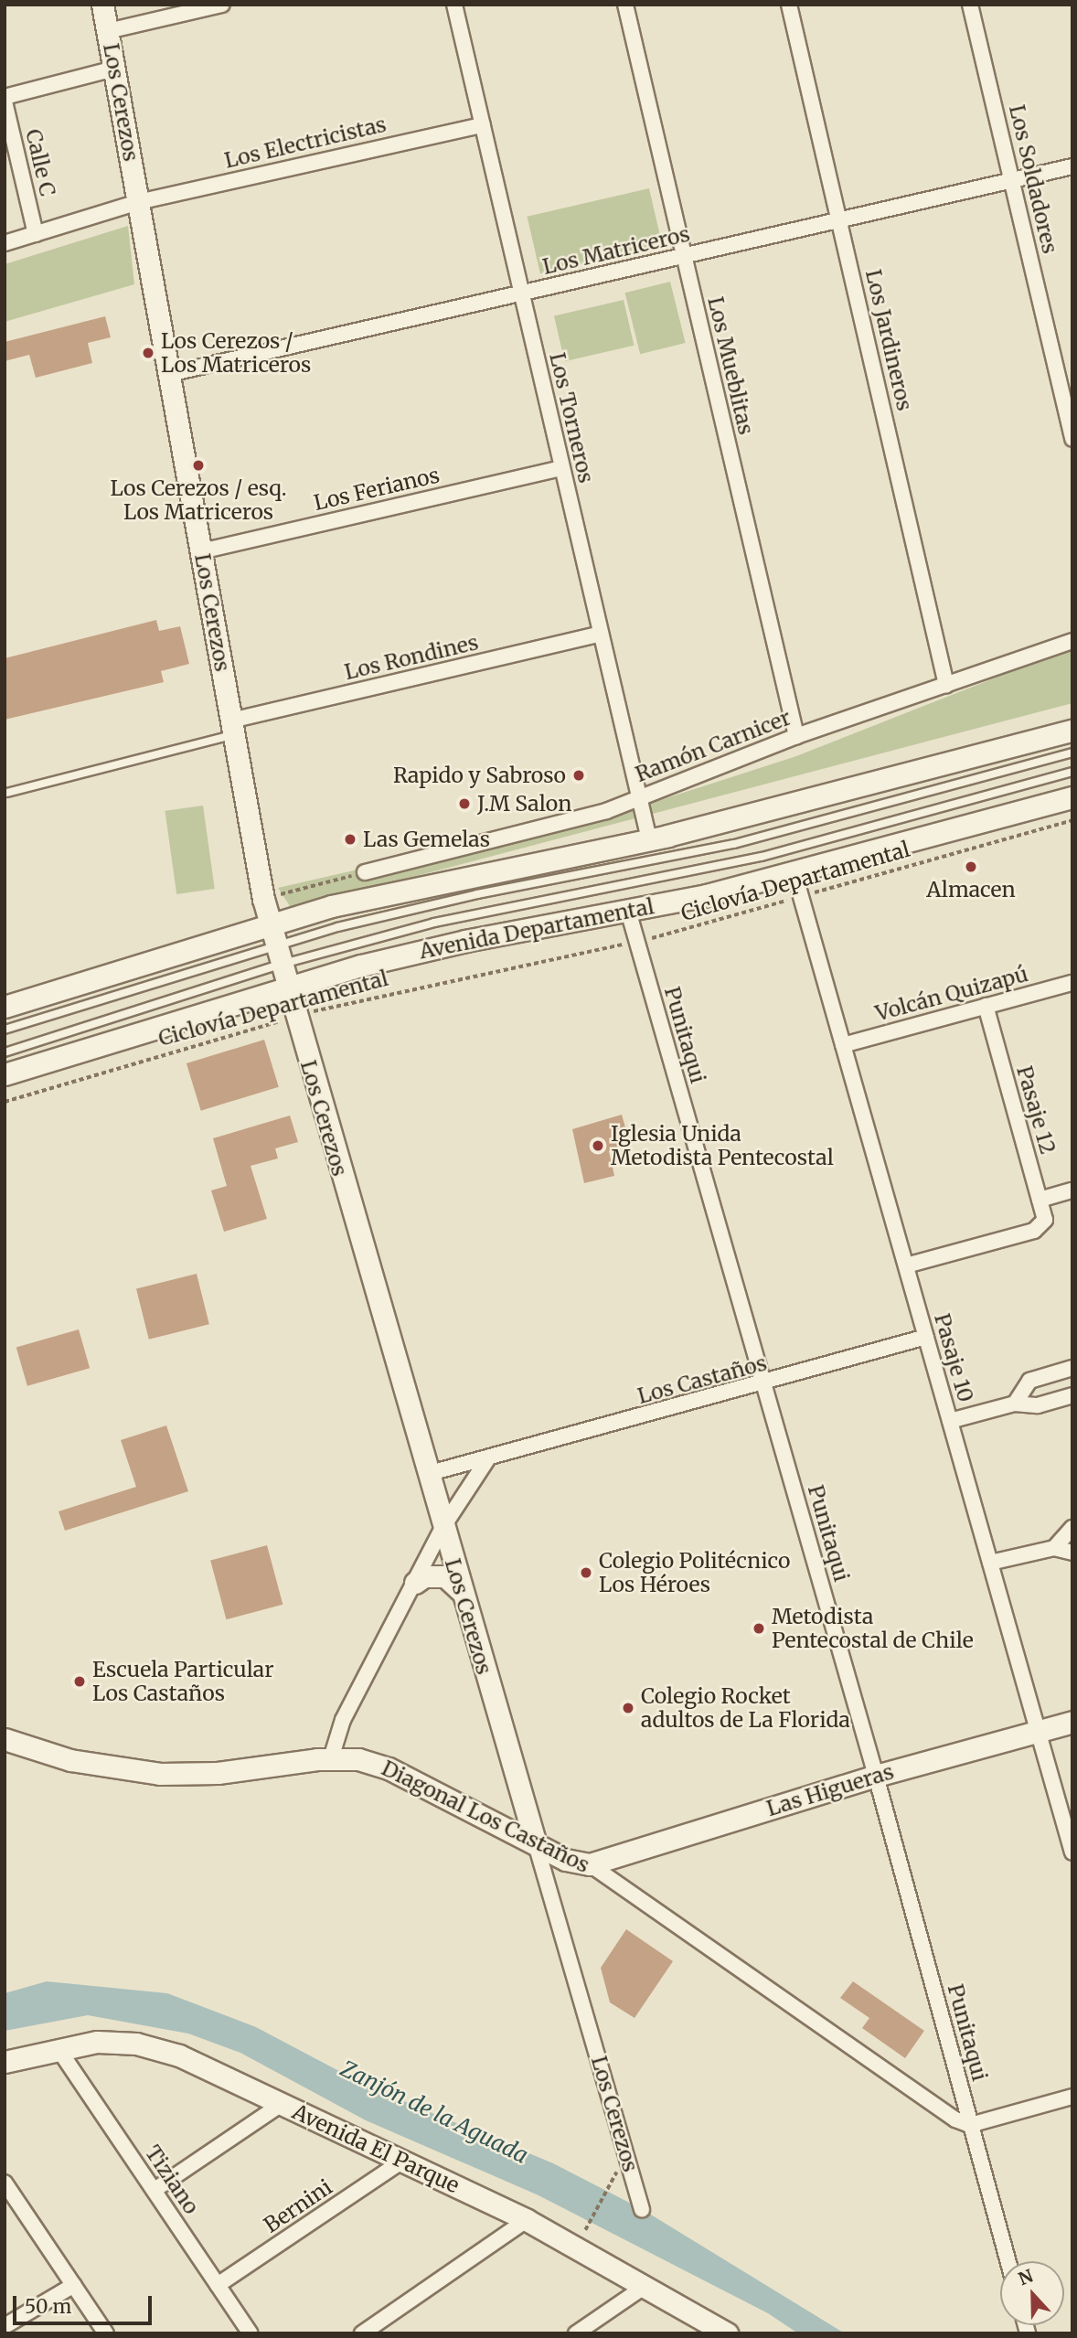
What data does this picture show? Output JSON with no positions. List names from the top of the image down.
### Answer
{
  "streets": {
    "street": [
      "Los Cerezos",
      "Los Electricistas",
      "Calle C",
      "Los Soldadores",
      "Los Matriceros",
      "Los Jardineros",
      "Los Mueblitas",
      "Los Torneros",
      "Los Ferianos",
      "Los Rondines",
      "Ramón Carnicer",
      "Avenida Departamental",
      "Volcán Quizapú",
      "Punitaqui",
      "Pasaje 12",
      "Pasaje 10",
      "Los Castaños",
      "Las Higueras",
      "Diagonal Los Castaños",
      "Avenida El Parque",
      "Tiziano",
      "Bernini"
    ],
    "path": ["Ciclovía Departamental"]
  },
  "crossings": [
    ["Los Cerezos", "Los Electricistas"],
    ["Los Cerezos", "Los Matriceros"],
    ["Los Cerezos", "Los Ferianos"],
    ["Los Cerezos", "Los Rondines"],
    ["Los Cerezos", "Ciclovía Departamental"],
    ["Los Cerezos", "Avenida Departamental"],
    ["Los Cerezos", "Los Castaños"],
    ["Los Cerezos", "Diagonal Los Castaños"],
    ["Los Electricistas", "Calle C"],
    ["Los Electricistas", "Los Torneros"],
    ["Los Soldadores", "Los Matriceros"],
    ["Los Matriceros", "Los Jardineros"],
    ["Los Matriceros", "Los Mueblitas"],
    ["Los Matriceros", "Los Torneros"],
    ["Los Jardineros", "Ramón Carnicer"],
    ["Los Mueblitas", "Ramón Carnicer"],
    ["Los Torneros", "Los Ferianos"],
    ["Los Torneros", "Los Rondines"],
    ["Los Torneros", "Ramón Carnicer"],
    ["Ciclovía Departamental", "Punitaqui"],
    ["Ciclovía Departamental", "Pasaje 10"],
    ["Avenida Departamental", "Punitaqui"],
    ["Avenida Departamental", "Pasaje 10"],
    ["Volcán Quizapú", "Pasaje 12"],
    ["Volcán Quizapú", "Pasaje 10"],
    ["Punitaqui", "Los Castaños"],
    ["Punitaqui", "Las Higueras"],
    ["Punitaqui", "Diagonal Los Castaños"],
    ["Pasaje 12", "Pasaje 10"],
    ["Pasaje 10", "Los Castaños"],
    ["Pasaje 10", "Las Higueras"],
    ["Las Higueras", "Diagonal Los Castaños"],
    ["Avenida El Parque", "Tiziano"],
    ["Avenida El Parque", "Bernini"],
    ["Tiziano", "Bernini"]
  ],
  "water": ["Zanjón de la Aguada"],
  "places": [
    "Los Cerezos / Los Matriceros",
    "Los Cerezos / esq. Los Matriceros",
    "Rapido y Sabroso",
    "J.M Salon",
    "Las Gemelas",
    "Almacen",
    "Iglesia Unida Metodista Pentecostal",
    "Colegio Politécnico Los Héroes",
    "Metodista Pentecostal de Chile",
    "Escuela Particular Los Castaños",
    "Colegio Rocket adultos de La Florida"
  ],
  "scale_bar": "50 m",
  "north": "top"
}
